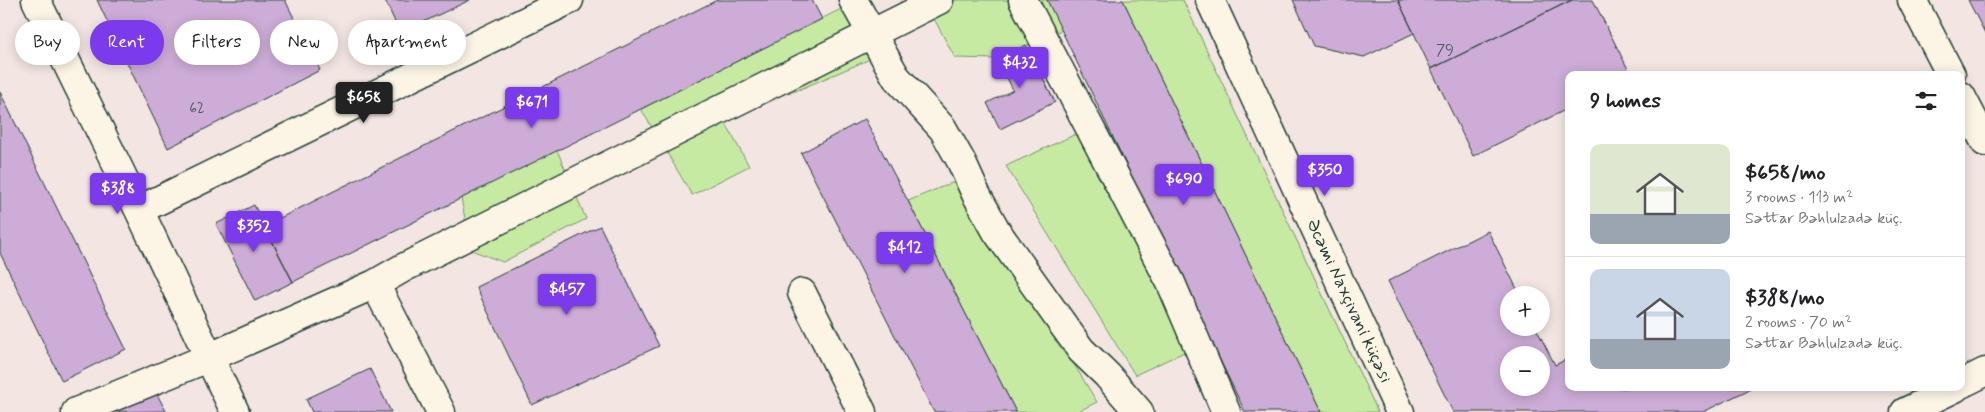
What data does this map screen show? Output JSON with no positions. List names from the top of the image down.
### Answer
{
  "streets": {
    "street": ["Əcəmi Naxçivani küçəsi"]
  },
  "house_numbers": ["79", "62"],
  "page": {
    "chip": [
      "Buy",
      "Rent",
      "Filters",
      "New",
      "Apartment"
    ],
    "price": [
      "$432",
      "$658",
      "$671",
      "$350",
      "$690",
      "$388",
      "$352",
      "$412",
      "$457"
    ],
    "heading": "9 homes",
    "list": [
      {
        "name": "$658/mo",
        "note": "3 rooms · 113 m² · Səttar Bəhlulzadə küç."
      },
      {
        "name": "$388/mo",
        "note": "2 rooms · 70 m² · Səttar Bəhlulzadə küç."
      }
    ],
    "map_buttons": ["+", "−"]
  }
}
